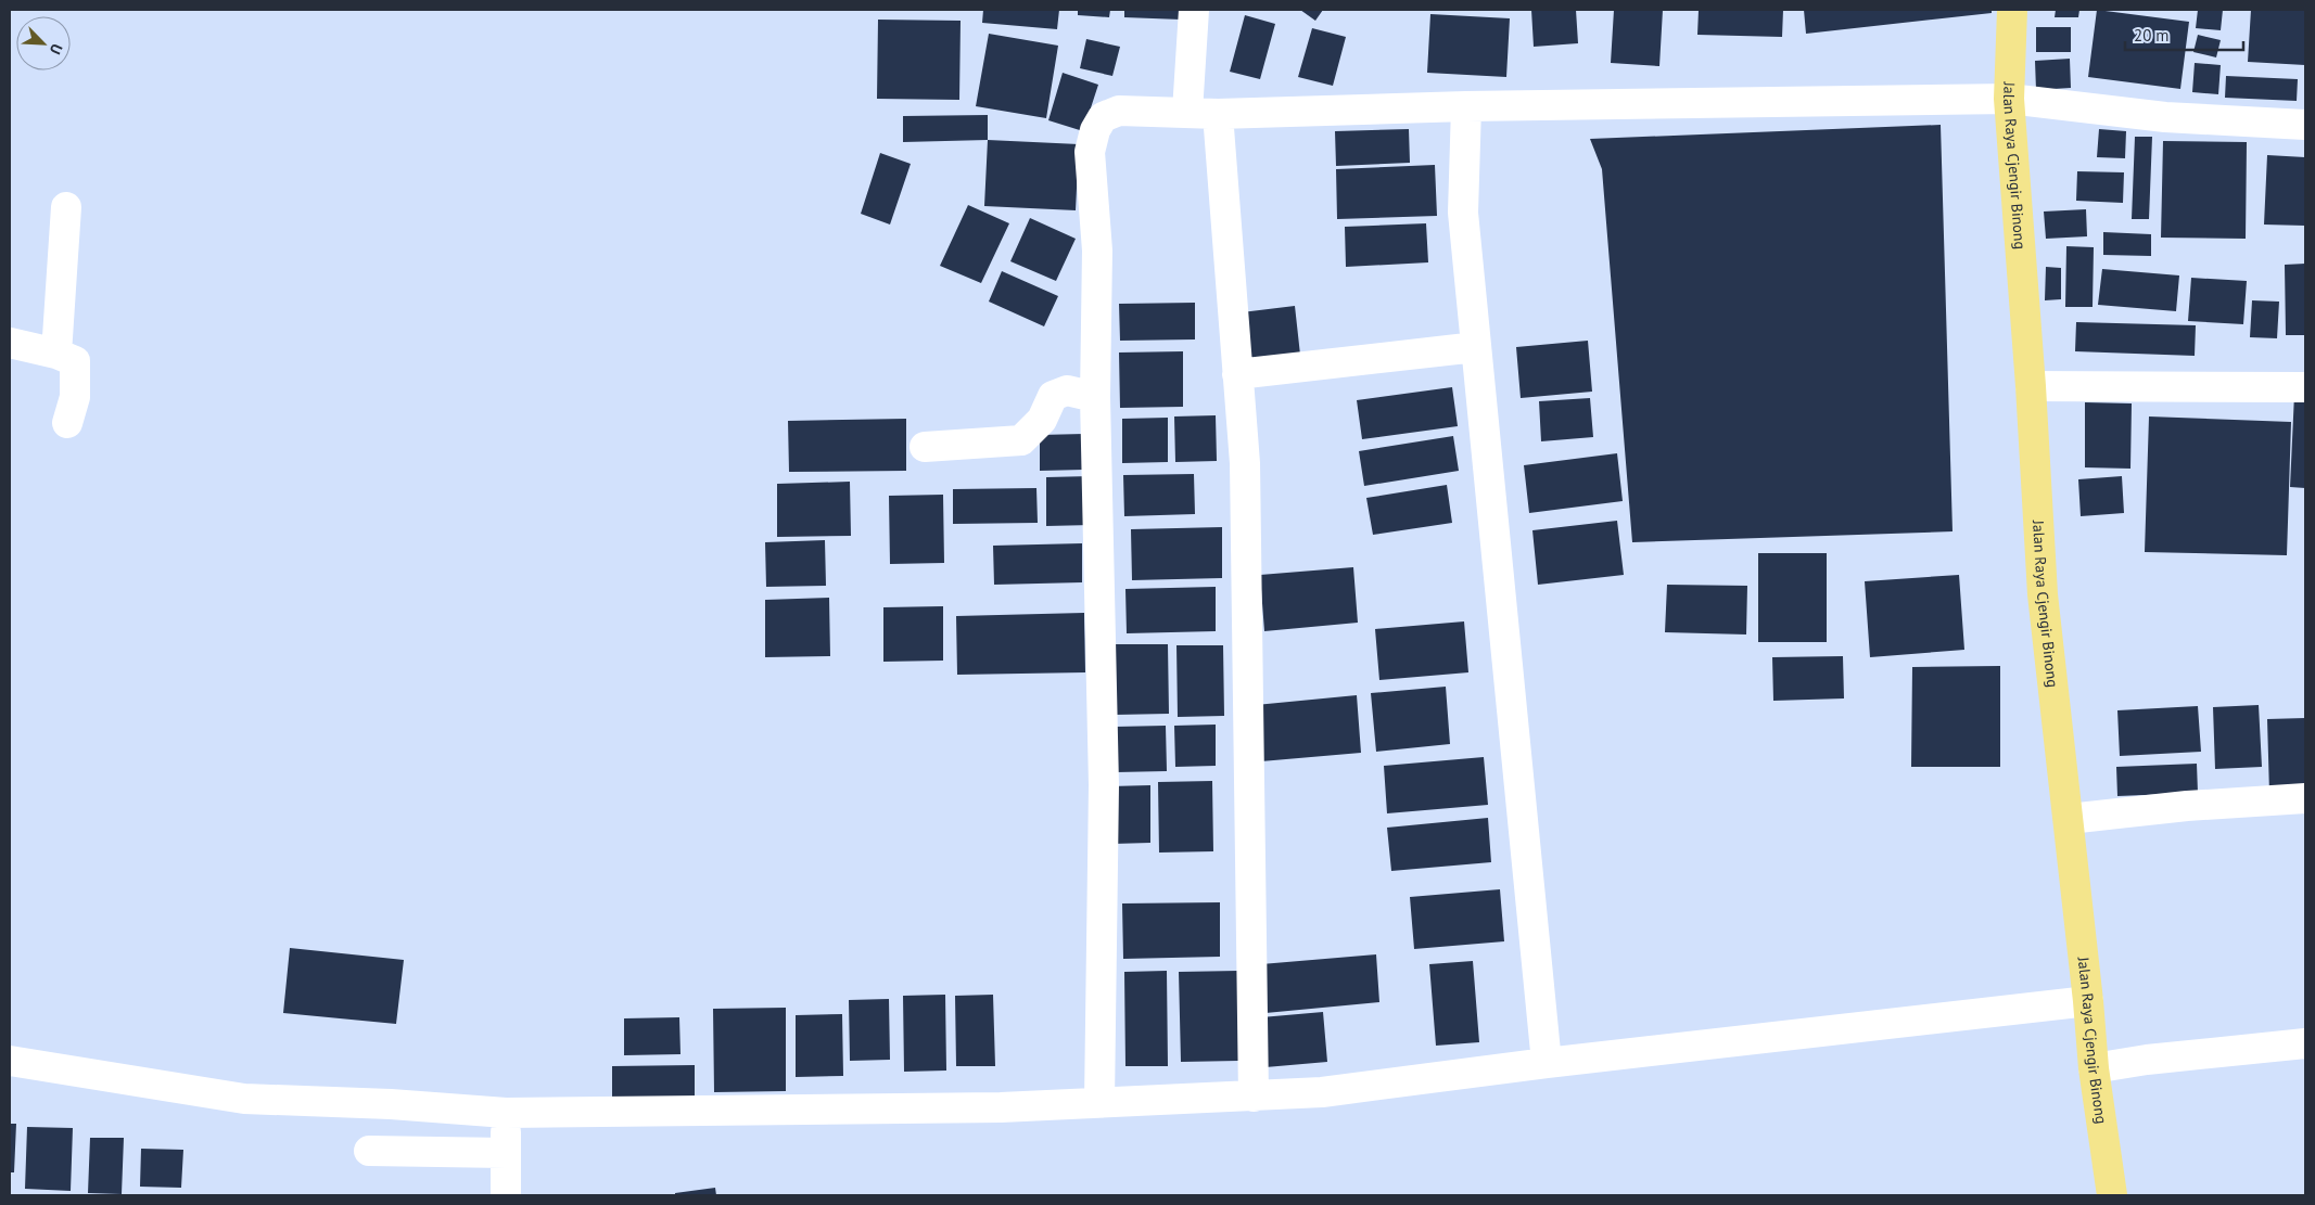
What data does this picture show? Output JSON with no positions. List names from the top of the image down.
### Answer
{
  "streets": {
    "main road": ["Jalan Raya Cjengir Binong"]
  },
  "scale_bar": "20 m",
  "north": "bottom right"
}
